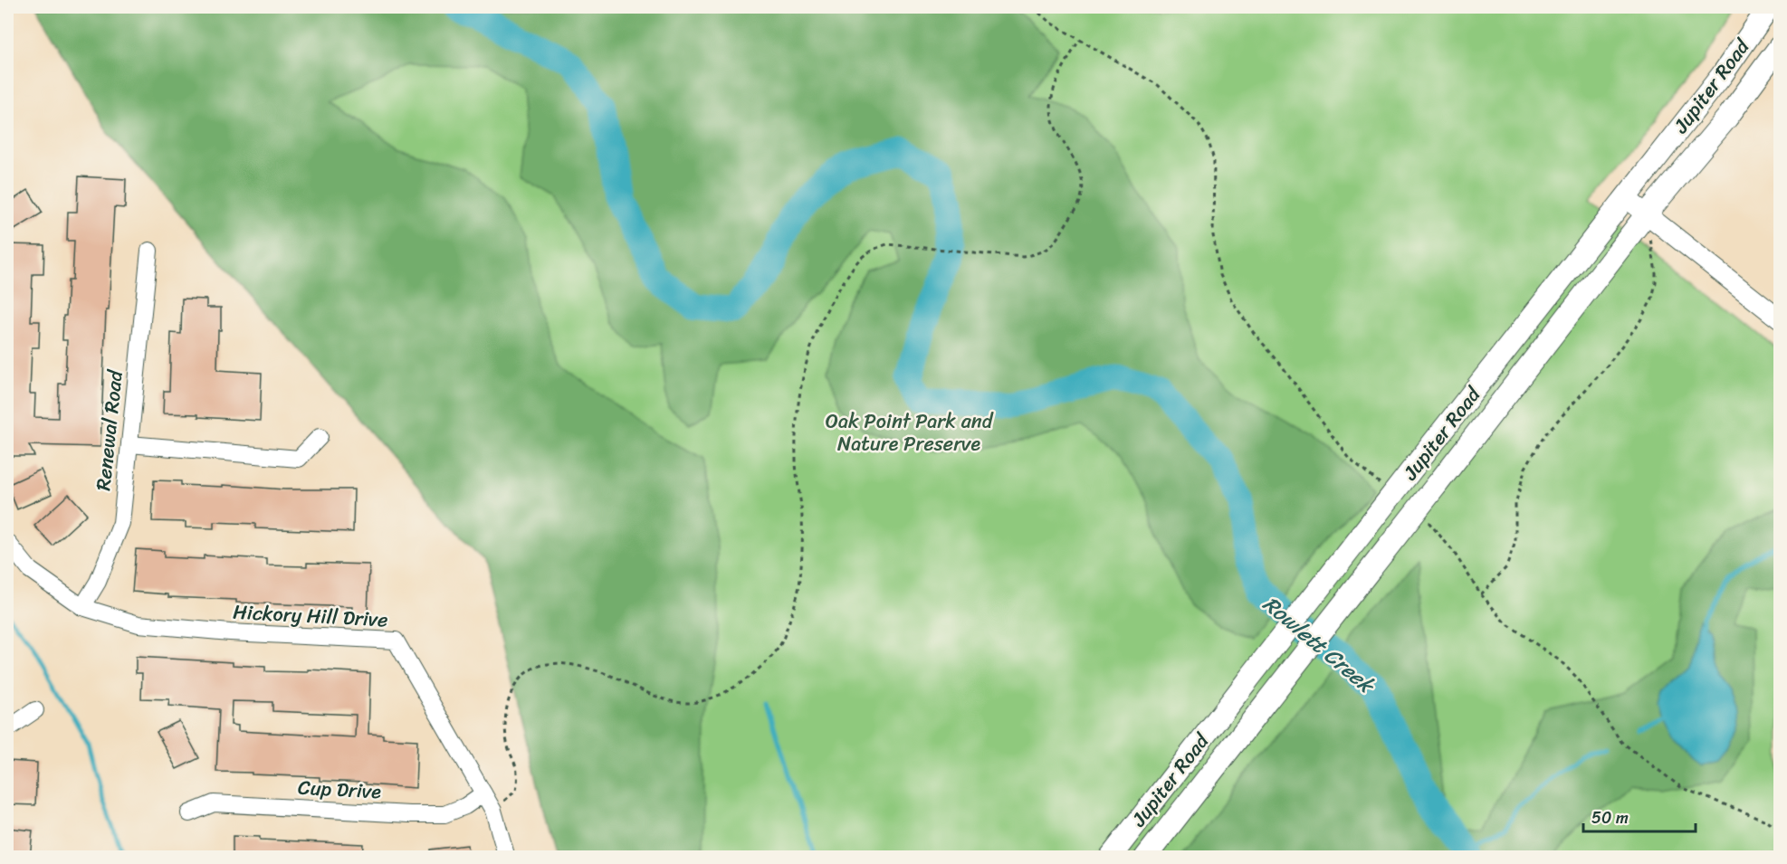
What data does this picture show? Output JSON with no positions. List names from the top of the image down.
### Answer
{
  "streets": {
    "main road": ["Jupiter Road"],
    "street": ["Renewal Road", "Hickory Hill Drive", "Cup Drive"]
  },
  "crossings": [
    ["Renewal Road", "Hickory Hill Drive"],
    ["Hickory Hill Drive", "Cup Drive"]
  ],
  "water": ["Rowlett Creek"],
  "parks": ["Oak Point Park and Nature Preserve"],
  "scale_bar": "50 m"
}
